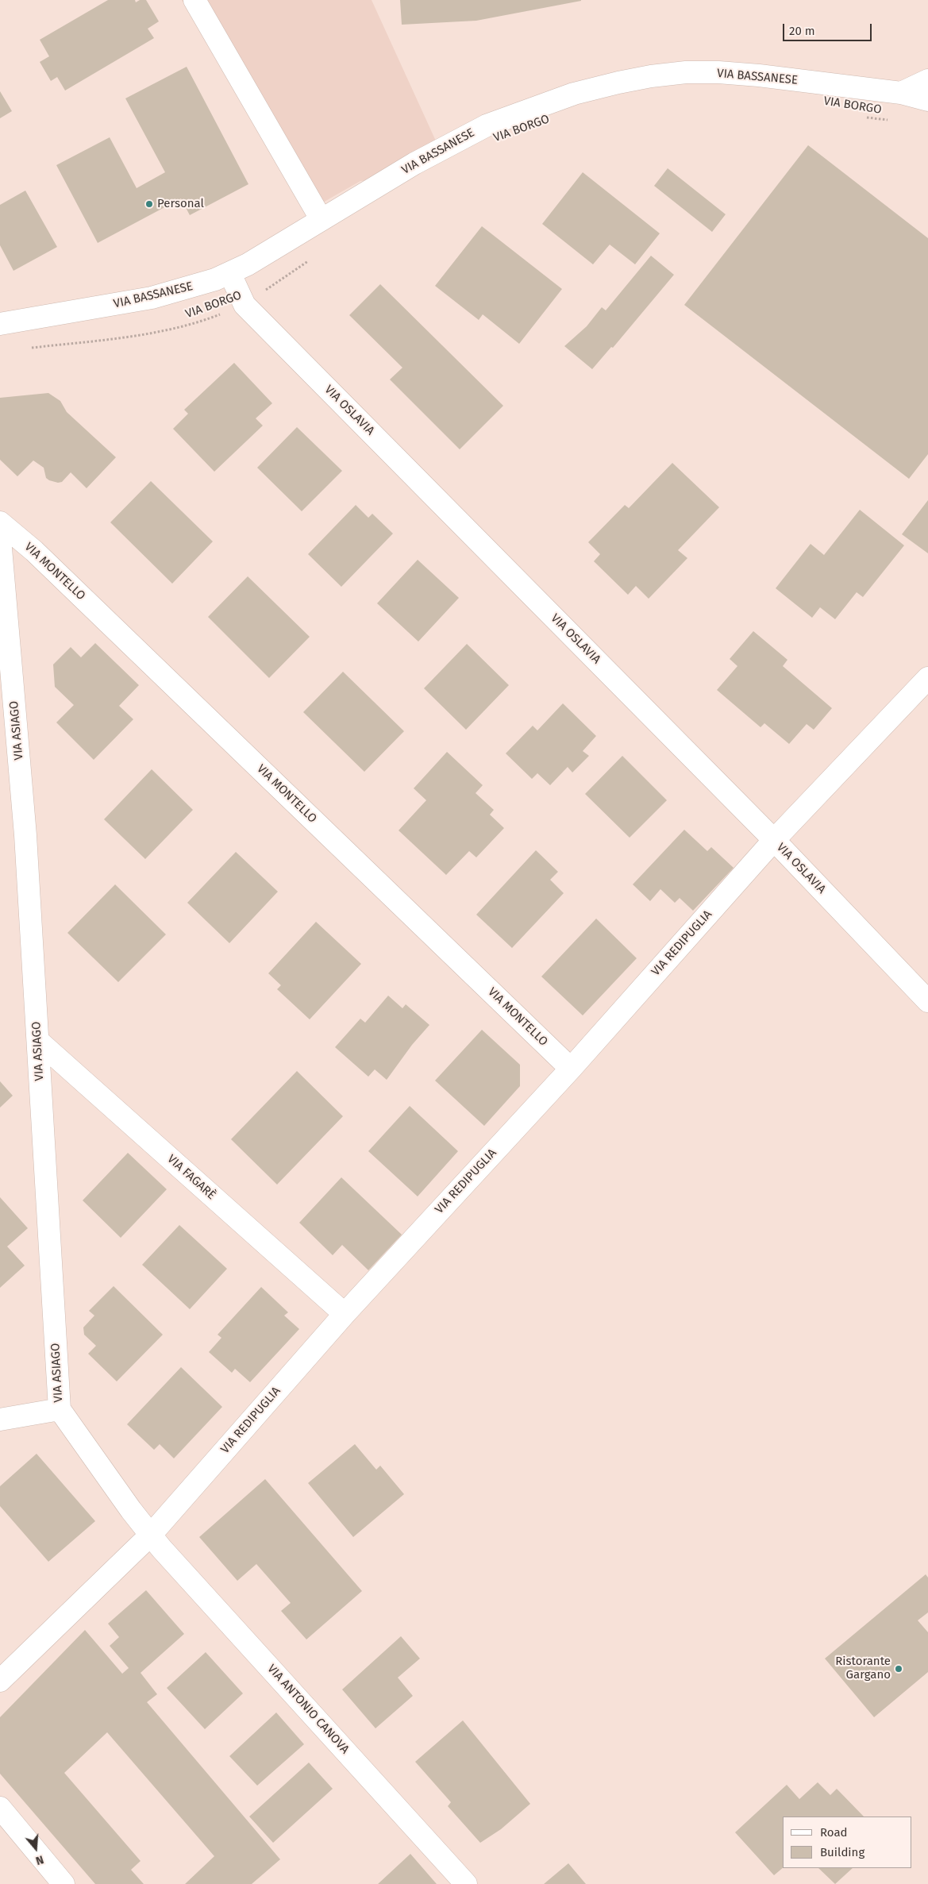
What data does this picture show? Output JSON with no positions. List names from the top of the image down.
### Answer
{
  "streets": {
    "street": [
      "VIA BASSANESE",
      "VIA OSLAVIA",
      "VIA MONTELLO",
      "VIA ASIAGO",
      "VIA REDIPUGLIA",
      "VIA FAGARÈ",
      "VIA ANTONIO CANOVA"
    ],
    "path": ["VIA BORGO"]
  },
  "crossings": [
    ["VIA BASSANESE", "VIA OSLAVIA"],
    ["VIA BORGO", "VIA OSLAVIA"],
    ["VIA OSLAVIA", "VIA REDIPUGLIA"],
    ["VIA MONTELLO", "VIA REDIPUGLIA"],
    ["VIA ASIAGO", "VIA REDIPUGLIA"],
    ["VIA ASIAGO", "VIA FAGARÈ"],
    ["VIA ASIAGO", "VIA ANTONIO CANOVA"],
    ["VIA REDIPUGLIA", "VIA FAGARÈ"],
    ["VIA REDIPUGLIA", "VIA ANTONIO CANOVA"]
  ],
  "places": ["Personal", "Ristorante Gargano"],
  "legend": ["Road", "Building"],
  "scale_bar": "20 m",
  "north": "bottom"
}
